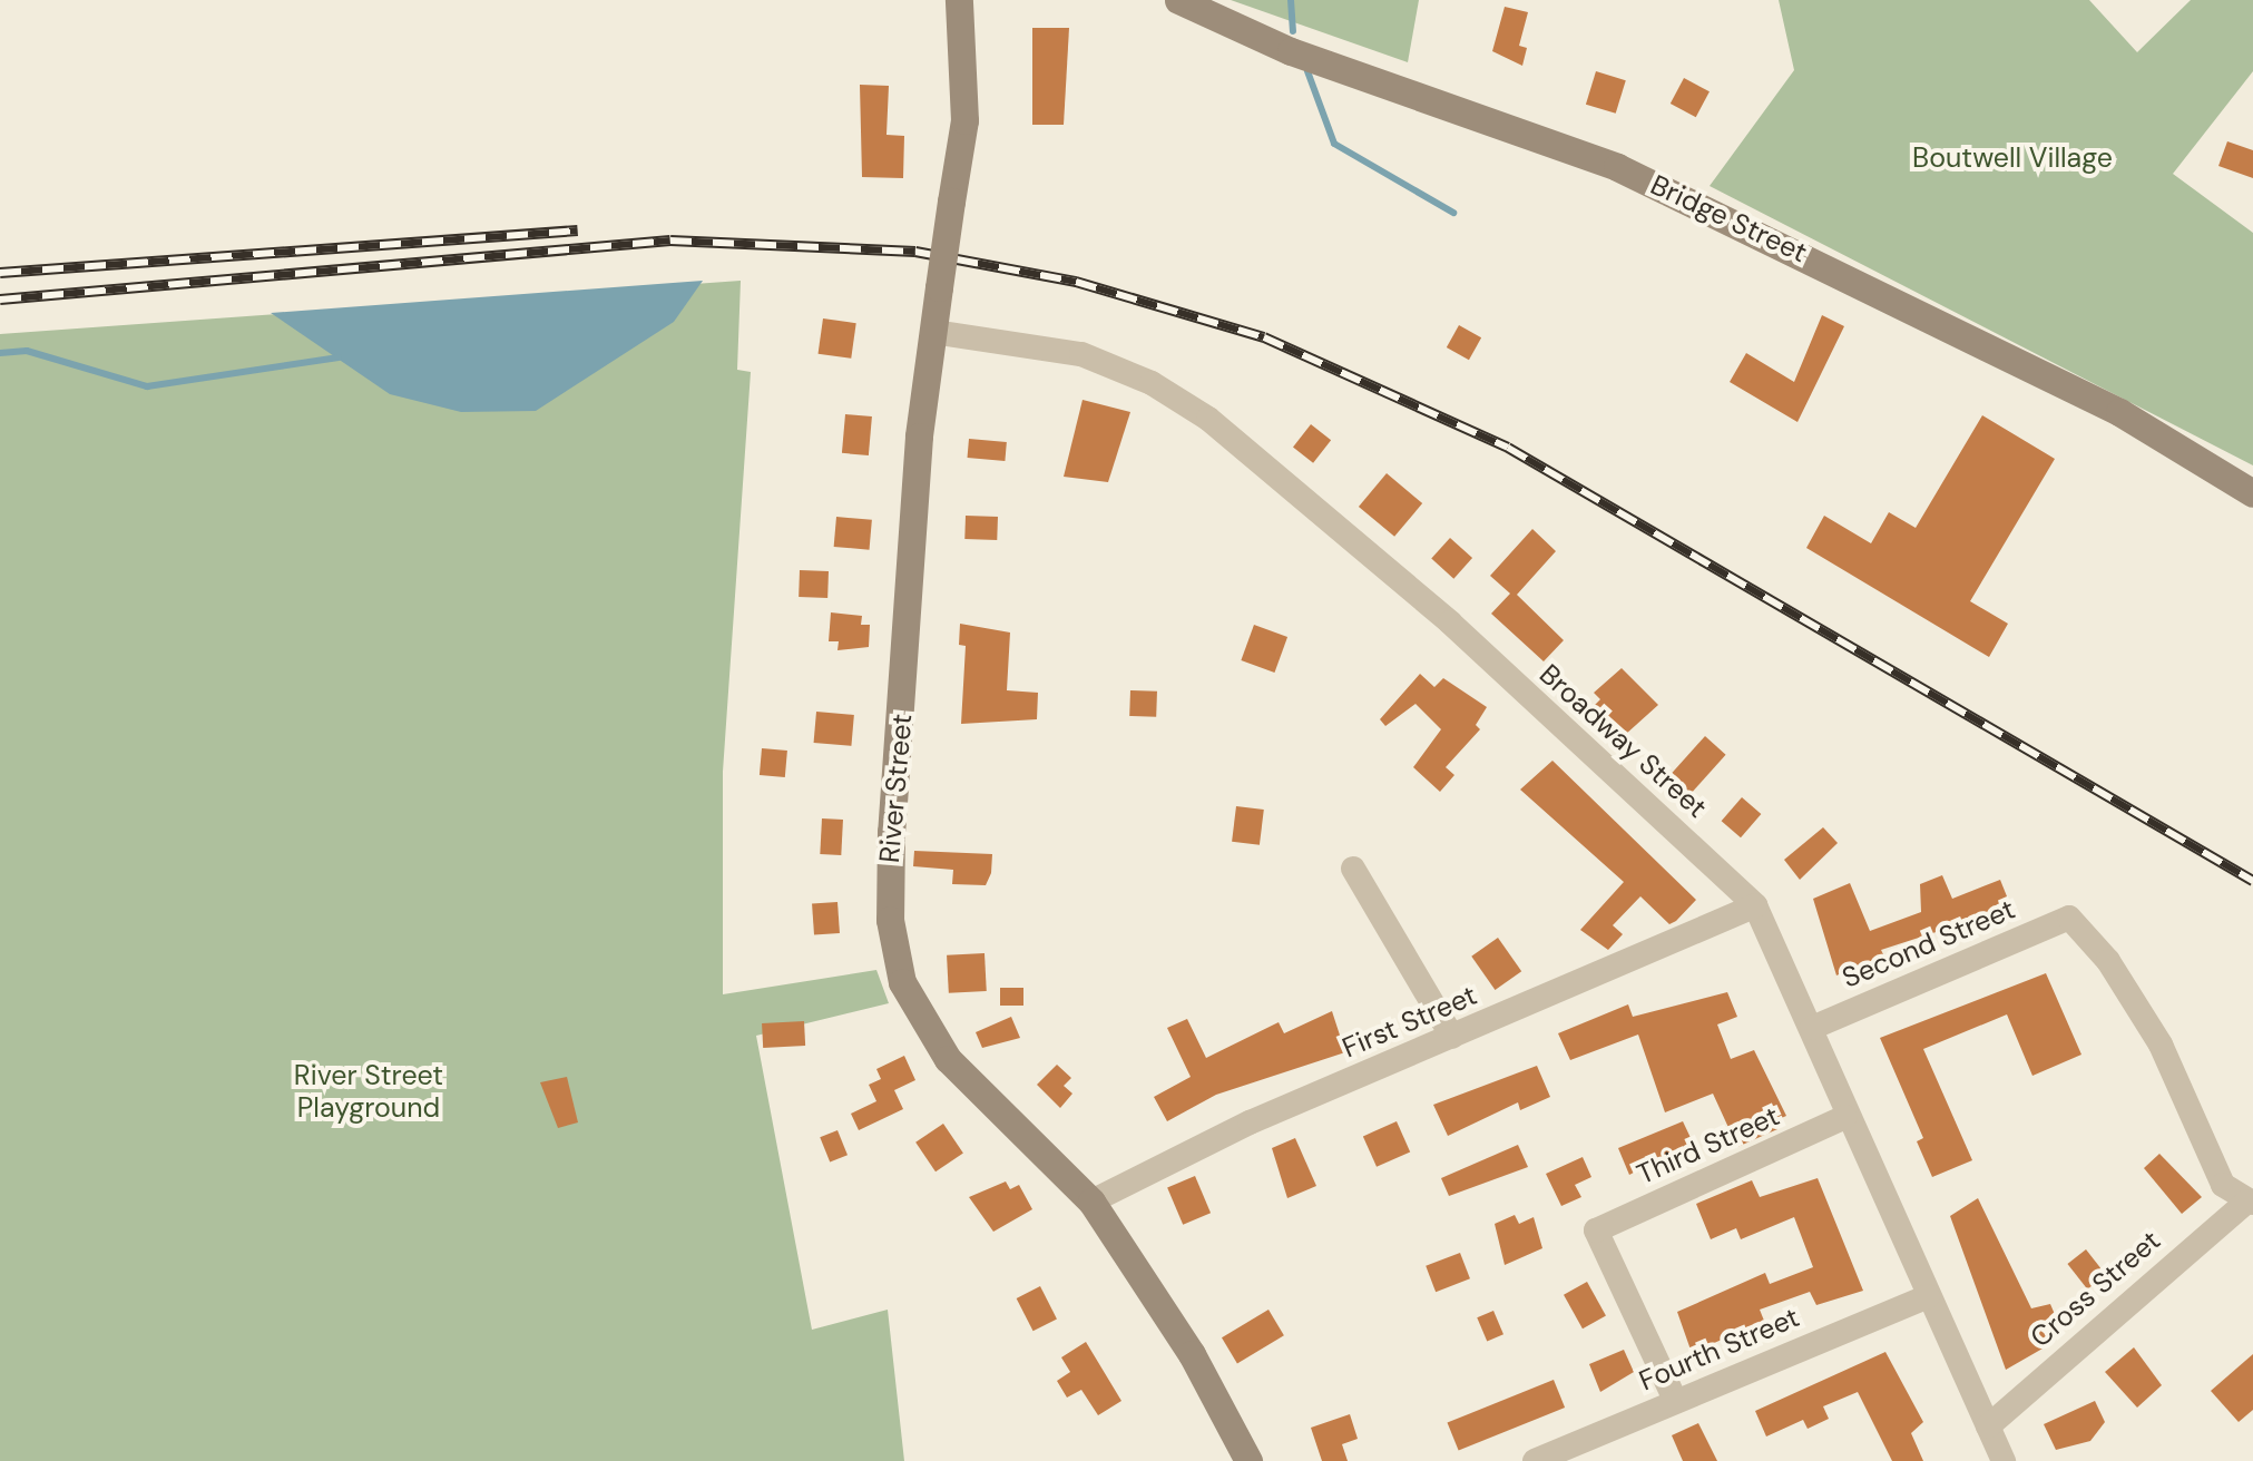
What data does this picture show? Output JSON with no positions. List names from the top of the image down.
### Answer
{
  "streets": {
    "main road": ["Bridge Street", "River Street"],
    "street": [
      "Broadway Street",
      "Second Street",
      "First Street",
      "Third Street",
      "Cross Street",
      "Fourth Street"
    ]
  },
  "crossings": [
    ["Broadway Street", "River Street"],
    ["Broadway Street", "Second Street"],
    ["Broadway Street", "First Street"],
    ["Broadway Street", "Third Street"],
    ["Broadway Street", "Cross Street"],
    ["Broadway Street", "Fourth Street"],
    ["River Street", "First Street"],
    ["Second Street", "Cross Street"],
    ["Third Street", "Fourth Street"]
  ],
  "parks": ["Boutwell Village", "River Street Playground"]
}
